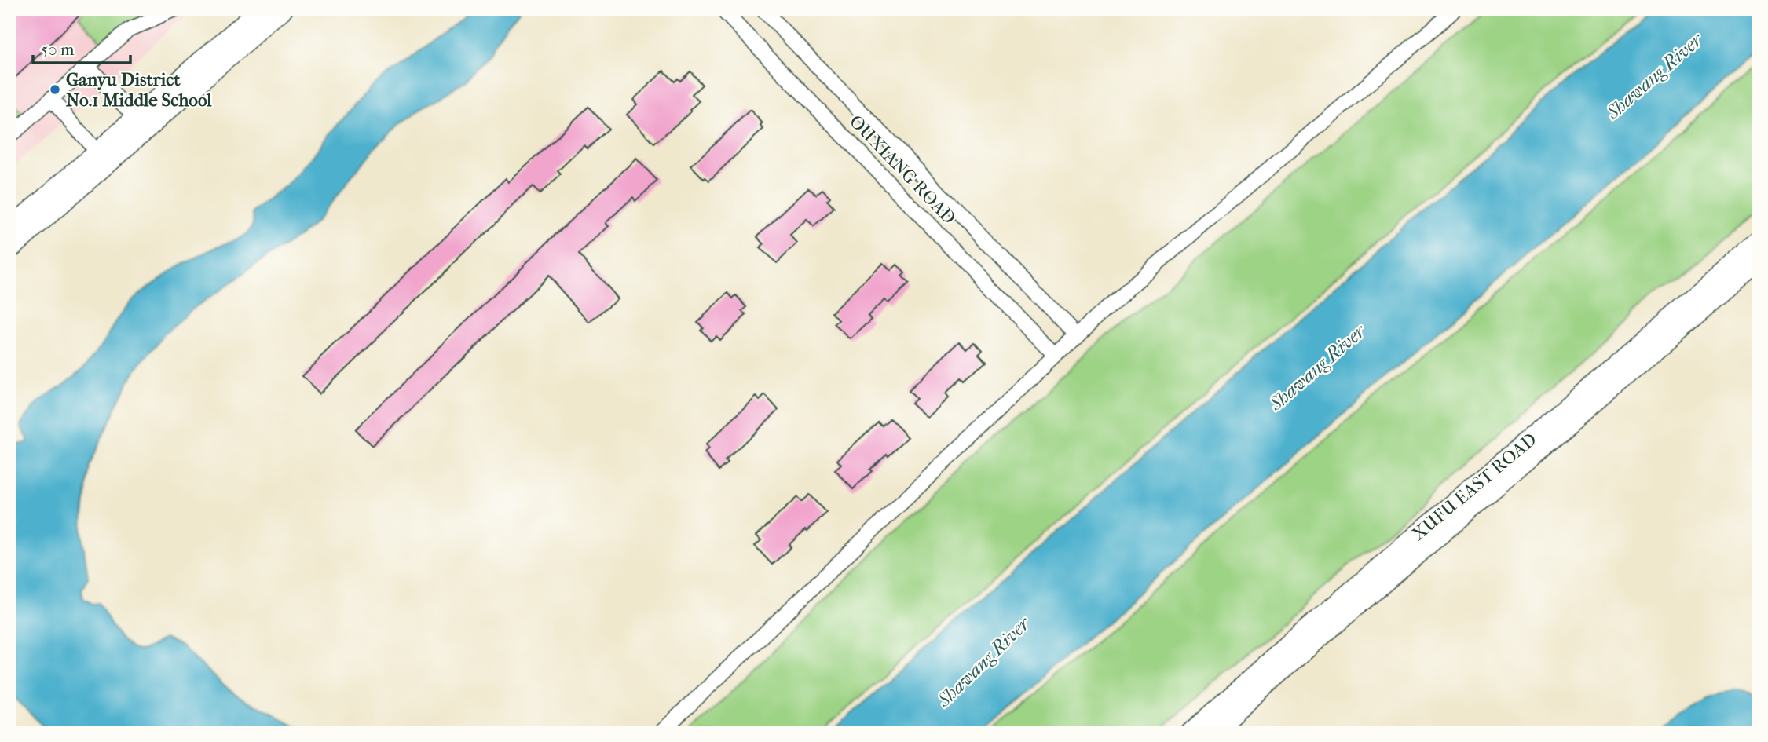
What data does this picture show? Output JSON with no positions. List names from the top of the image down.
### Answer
{
  "streets": {
    "main road": ["XUFU EAST ROAD"],
    "street": ["OUXIANG ROAD"]
  },
  "water": ["Shawang River"],
  "places": ["Ganyu District No.1 Middle School"],
  "scale_bar": "50 m"
}
